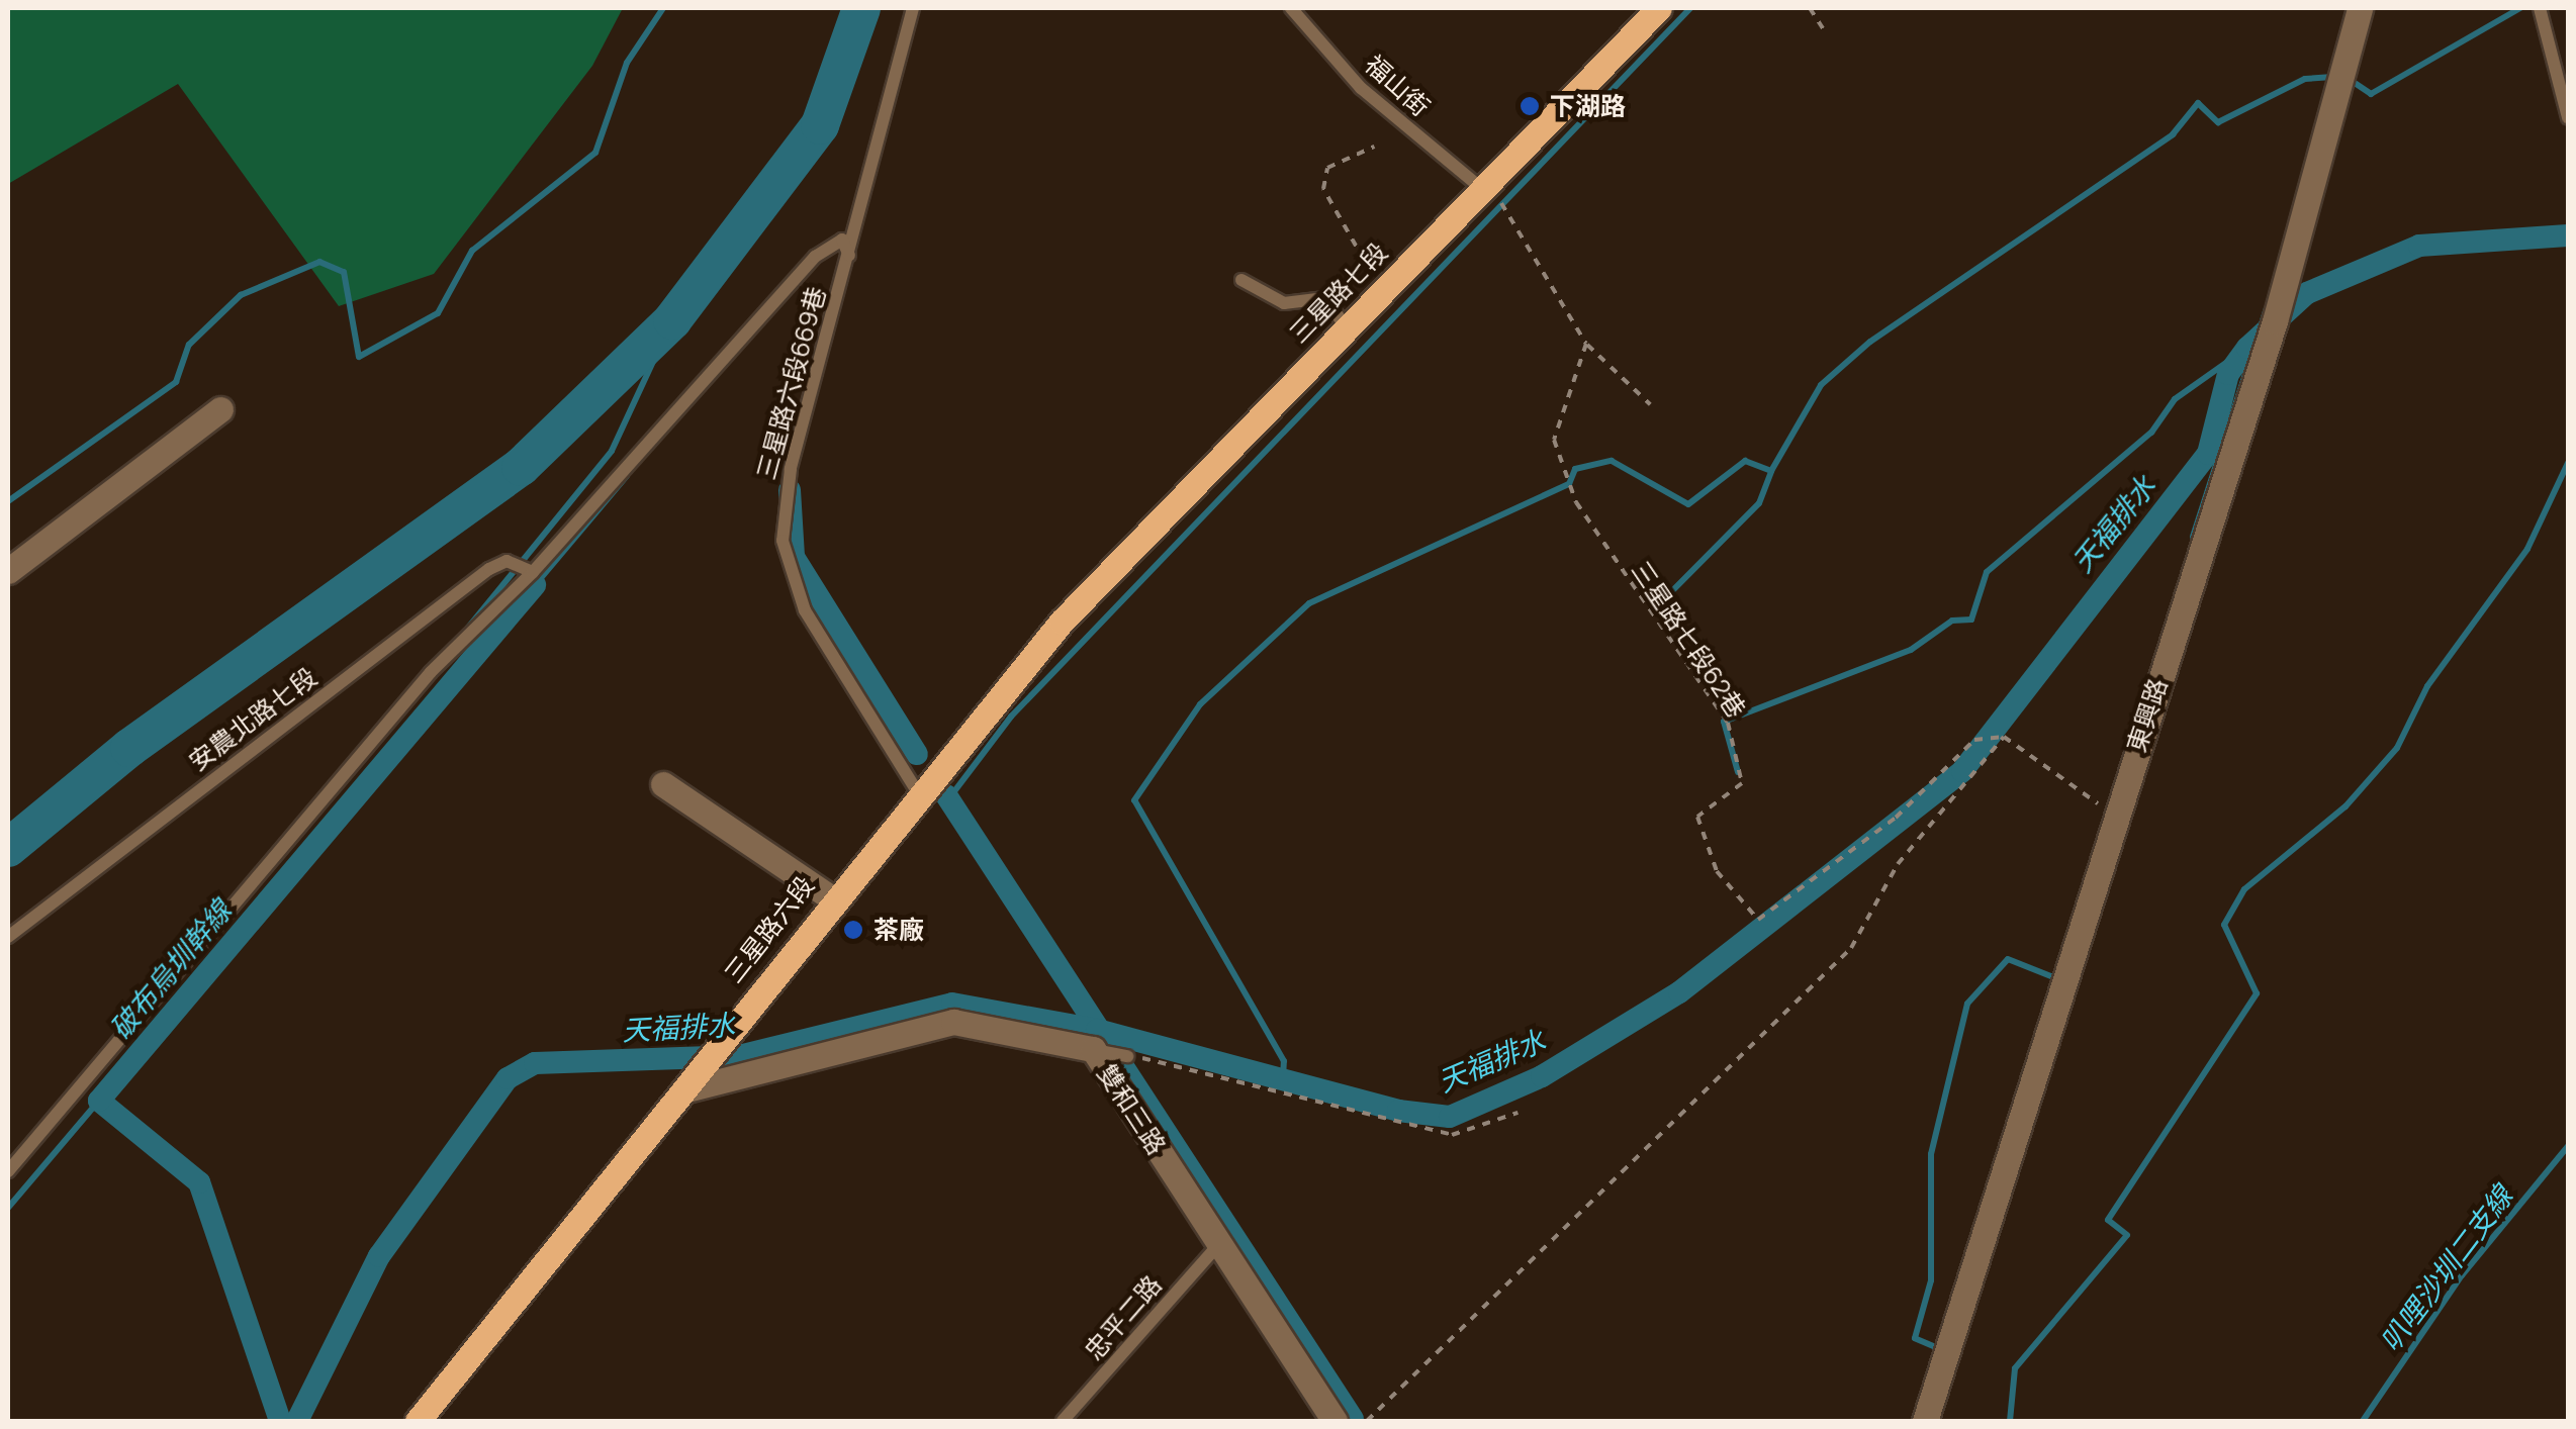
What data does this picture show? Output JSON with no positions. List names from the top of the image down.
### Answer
{
  "streets": {
    "main road": ["三星路七段", "三星路六段"],
    "street": ["東興路", "雙和三路"],
    "lane": [
      "福山街",
      "三星路六段669巷",
      "安農北路七段",
      "忠平二路"
    ],
    "path": ["三星路七段62巷"]
  },
  "crossings": [
    ["福山街", "三星路七段"],
    ["三星路七段", "三星路六段"],
    ["三星路六段669巷", "三星路六段"],
    ["三星路六段", "雙和三路"],
    ["雙和三路", "忠平二路"]
  ],
  "water": ["天福排水", "破布烏圳幹線", "叭哩沙圳二支線"],
  "places": ["下湖路", "茶廠"]
}
